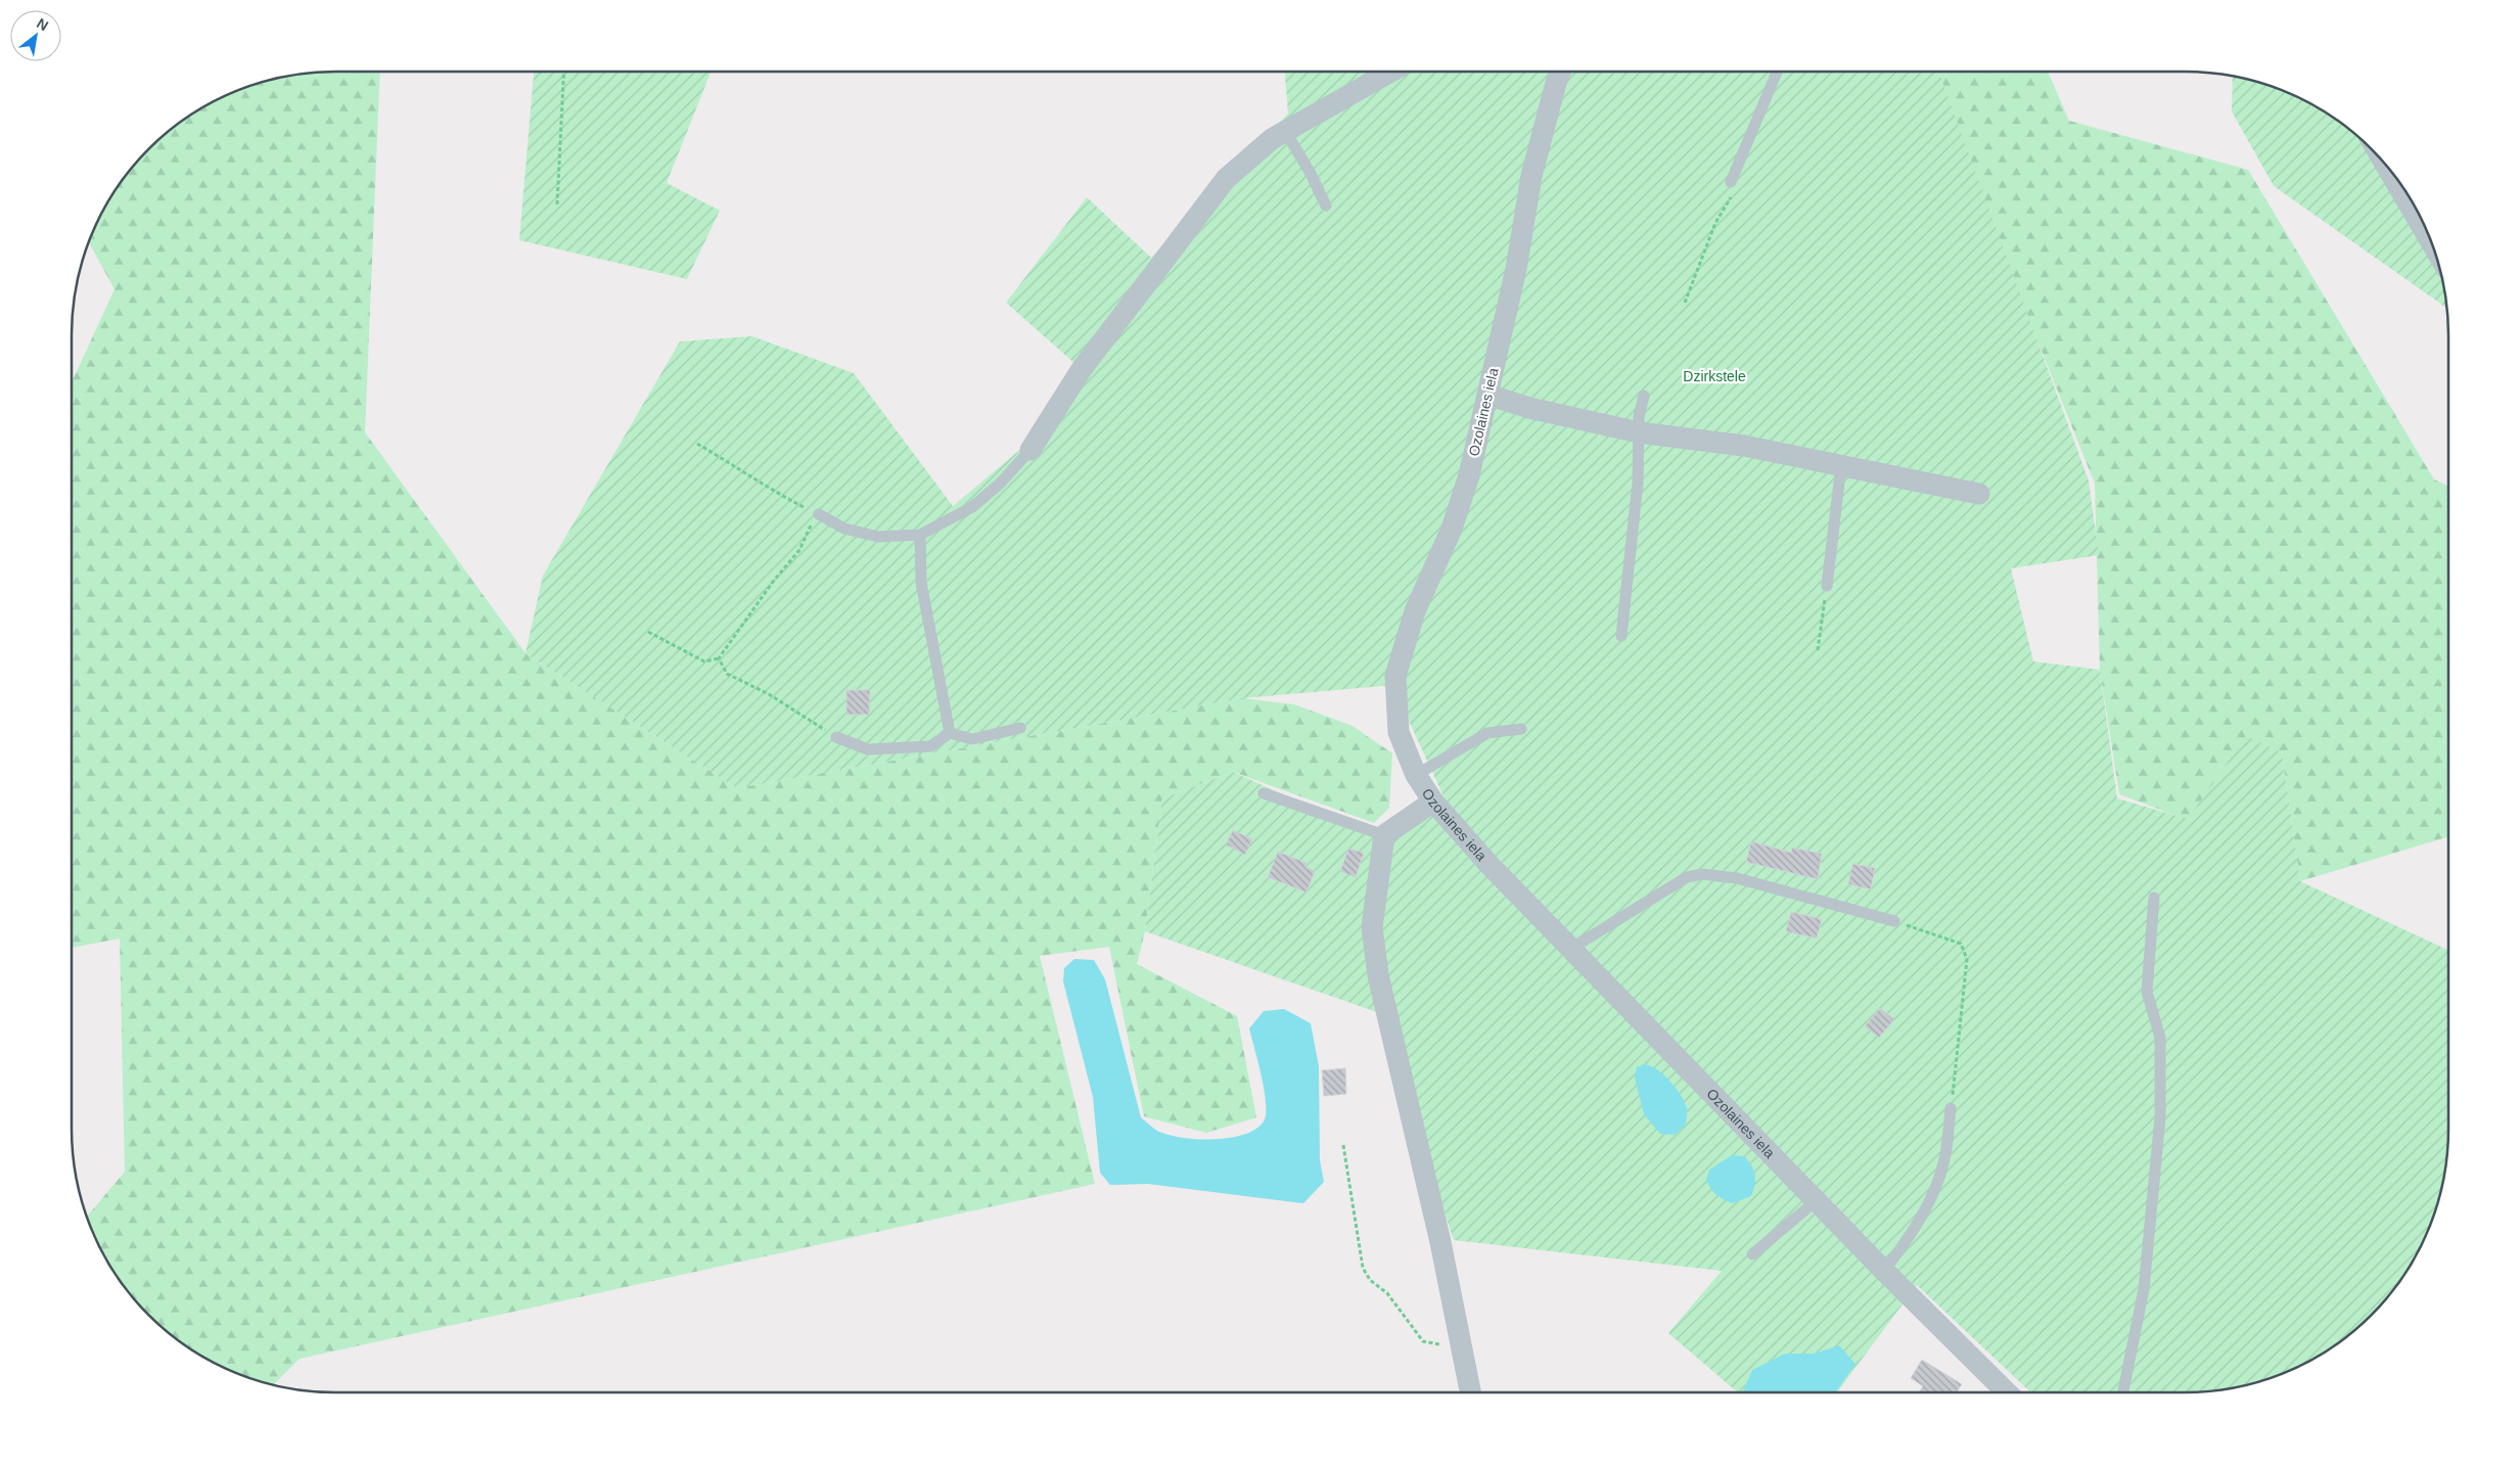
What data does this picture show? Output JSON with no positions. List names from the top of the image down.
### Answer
{
  "streets": {
    "street": ["Ozolaines iela"]
  },
  "parks": ["Dzirkstele"],
  "north": "top right"
}
